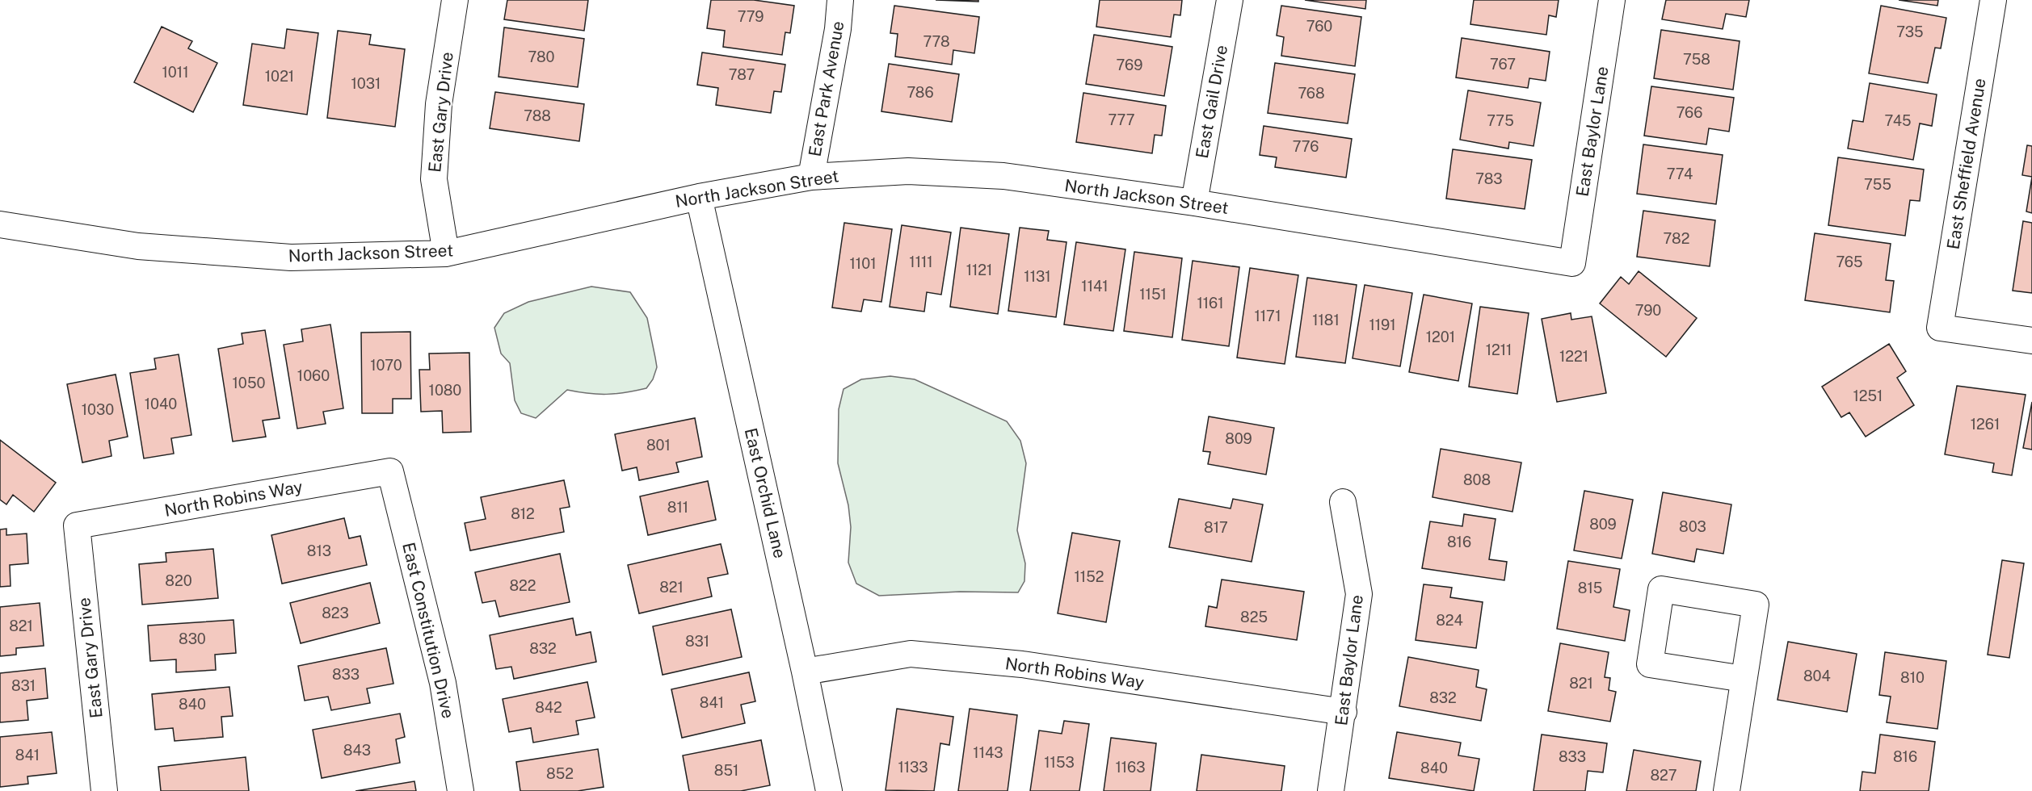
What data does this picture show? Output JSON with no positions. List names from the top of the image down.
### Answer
{
  "streets": {
    "street": [
      "East Park Avenue",
      "East Gail Drive",
      "East Gary Drive",
      "East Baylor Lane",
      "East Sheffield Avenue",
      "North Jackson Street",
      "East Orchid Lane",
      "North Robins Way",
      "East Constitution Drive"
    ]
  },
  "crossings": [
    ["East Park Avenue", "North Jackson Street"],
    ["East Gail Drive", "North Jackson Street"],
    ["East Gary Drive", "North Jackson Street"],
    ["East Gary Drive", "North Robins Way"],
    ["East Baylor Lane", "North Jackson Street"],
    ["East Baylor Lane", "North Robins Way"],
    ["North Jackson Street", "East Orchid Lane"],
    ["East Orchid Lane", "North Robins Way"],
    ["North Robins Way", "East Constitution Drive"]
  ],
  "house_numbers": [
    "779",
    "760",
    "735",
    "778",
    "780",
    "758",
    "767",
    "769",
    "1011",
    "787",
    "1021",
    "1031",
    "786",
    "768",
    "766",
    "788",
    "777",
    "775",
    "745",
    "776",
    "774",
    "783",
    "755",
    "782",
    "1111",
    "765",
    "1101",
    "1121",
    "1131",
    "1141",
    "1151",
    "1161",
    "790",
    "1171",
    "1181",
    "1191",
    "1201",
    "1211",
    "1221",
    "1070",
    "1060",
    "1050",
    "1080",
    "1251",
    "1040",
    "1030",
    "1261",
    "809",
    "801",
    "808",
    "811",
    "812",
    "809",
    "803",
    "817",
    "816",
    "813",
    "1152",
    "820",
    "822",
    "821",
    "815",
    "823",
    "825",
    "824",
    "821",
    "830",
    "831",
    "832",
    "833",
    "804",
    "810",
    "821",
    "831",
    "832",
    "841",
    "840",
    "842",
    "843",
    "1143",
    "841",
    "833",
    "816",
    "1153",
    "1133",
    "1163",
    "840",
    "851",
    "852",
    "827"
  ]
}
